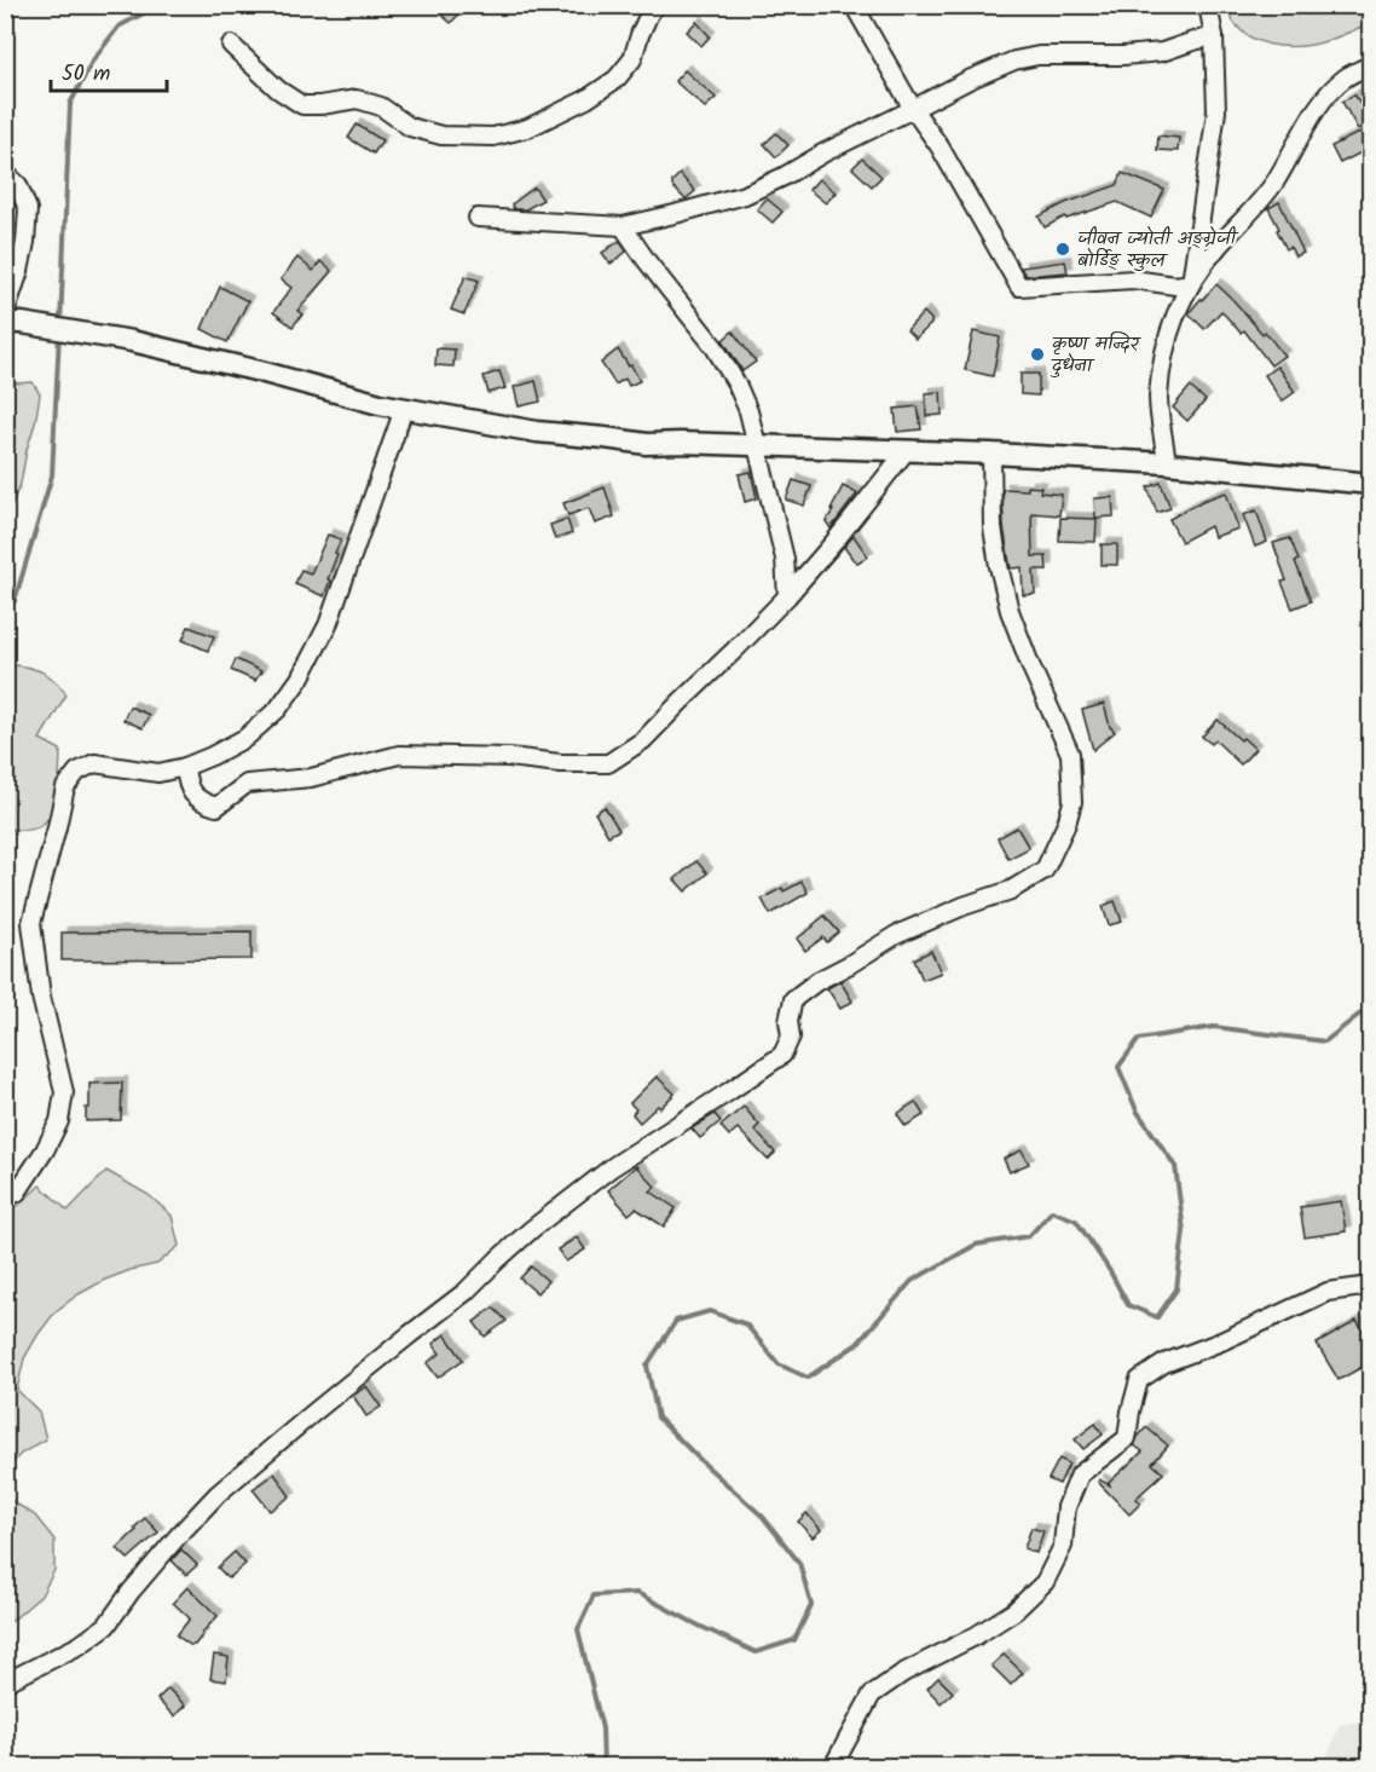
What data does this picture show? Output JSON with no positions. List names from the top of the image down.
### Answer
{
  "places": ["जीवन ज्योती अङ्ग्रेजी बोर्डिङ् स्कुल", "कृष्ण मन्दिर दुधेना"],
  "scale_bar": "50 m"
}
